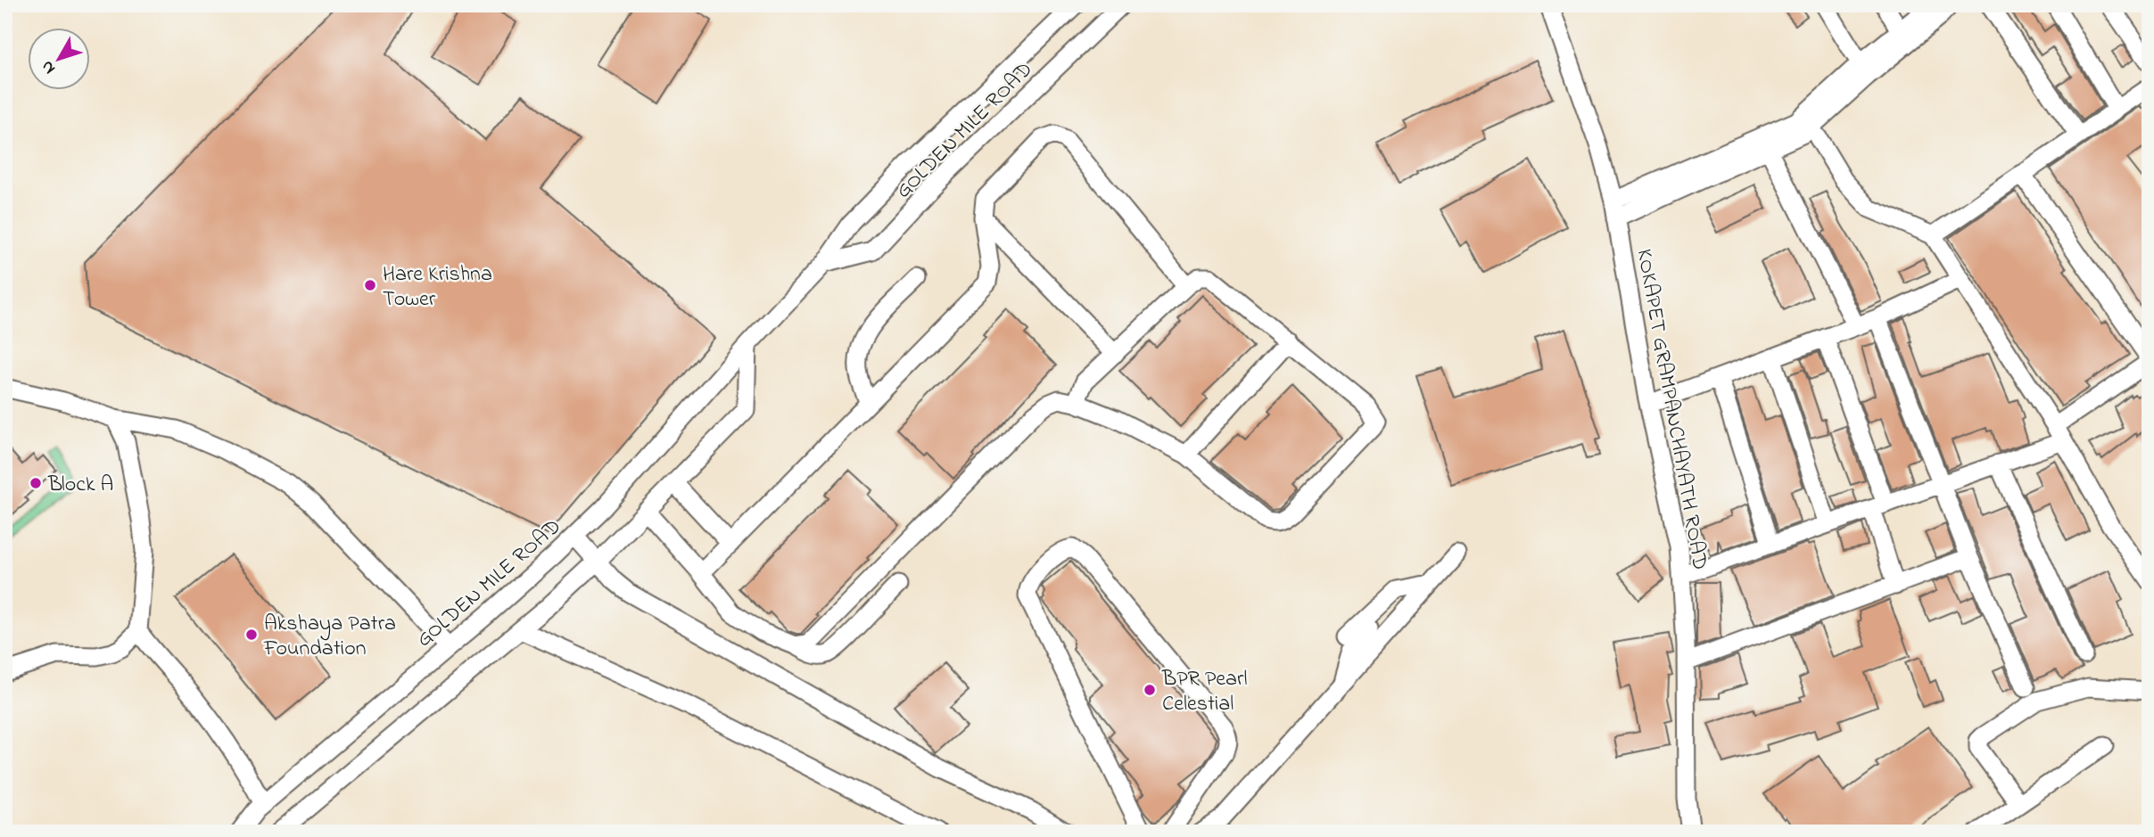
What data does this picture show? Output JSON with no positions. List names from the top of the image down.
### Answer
{
  "streets": {
    "street": ["GOLDEN MILE ROAD", "KOKAPET GRAMPANCHAYATH ROAD"]
  },
  "places": [
    "Hare Krishna Tower",
    "Block A",
    "Akshaya Patra Foundation",
    "BPR Pearl Celestial"
  ],
  "north": "bottom left"
}
